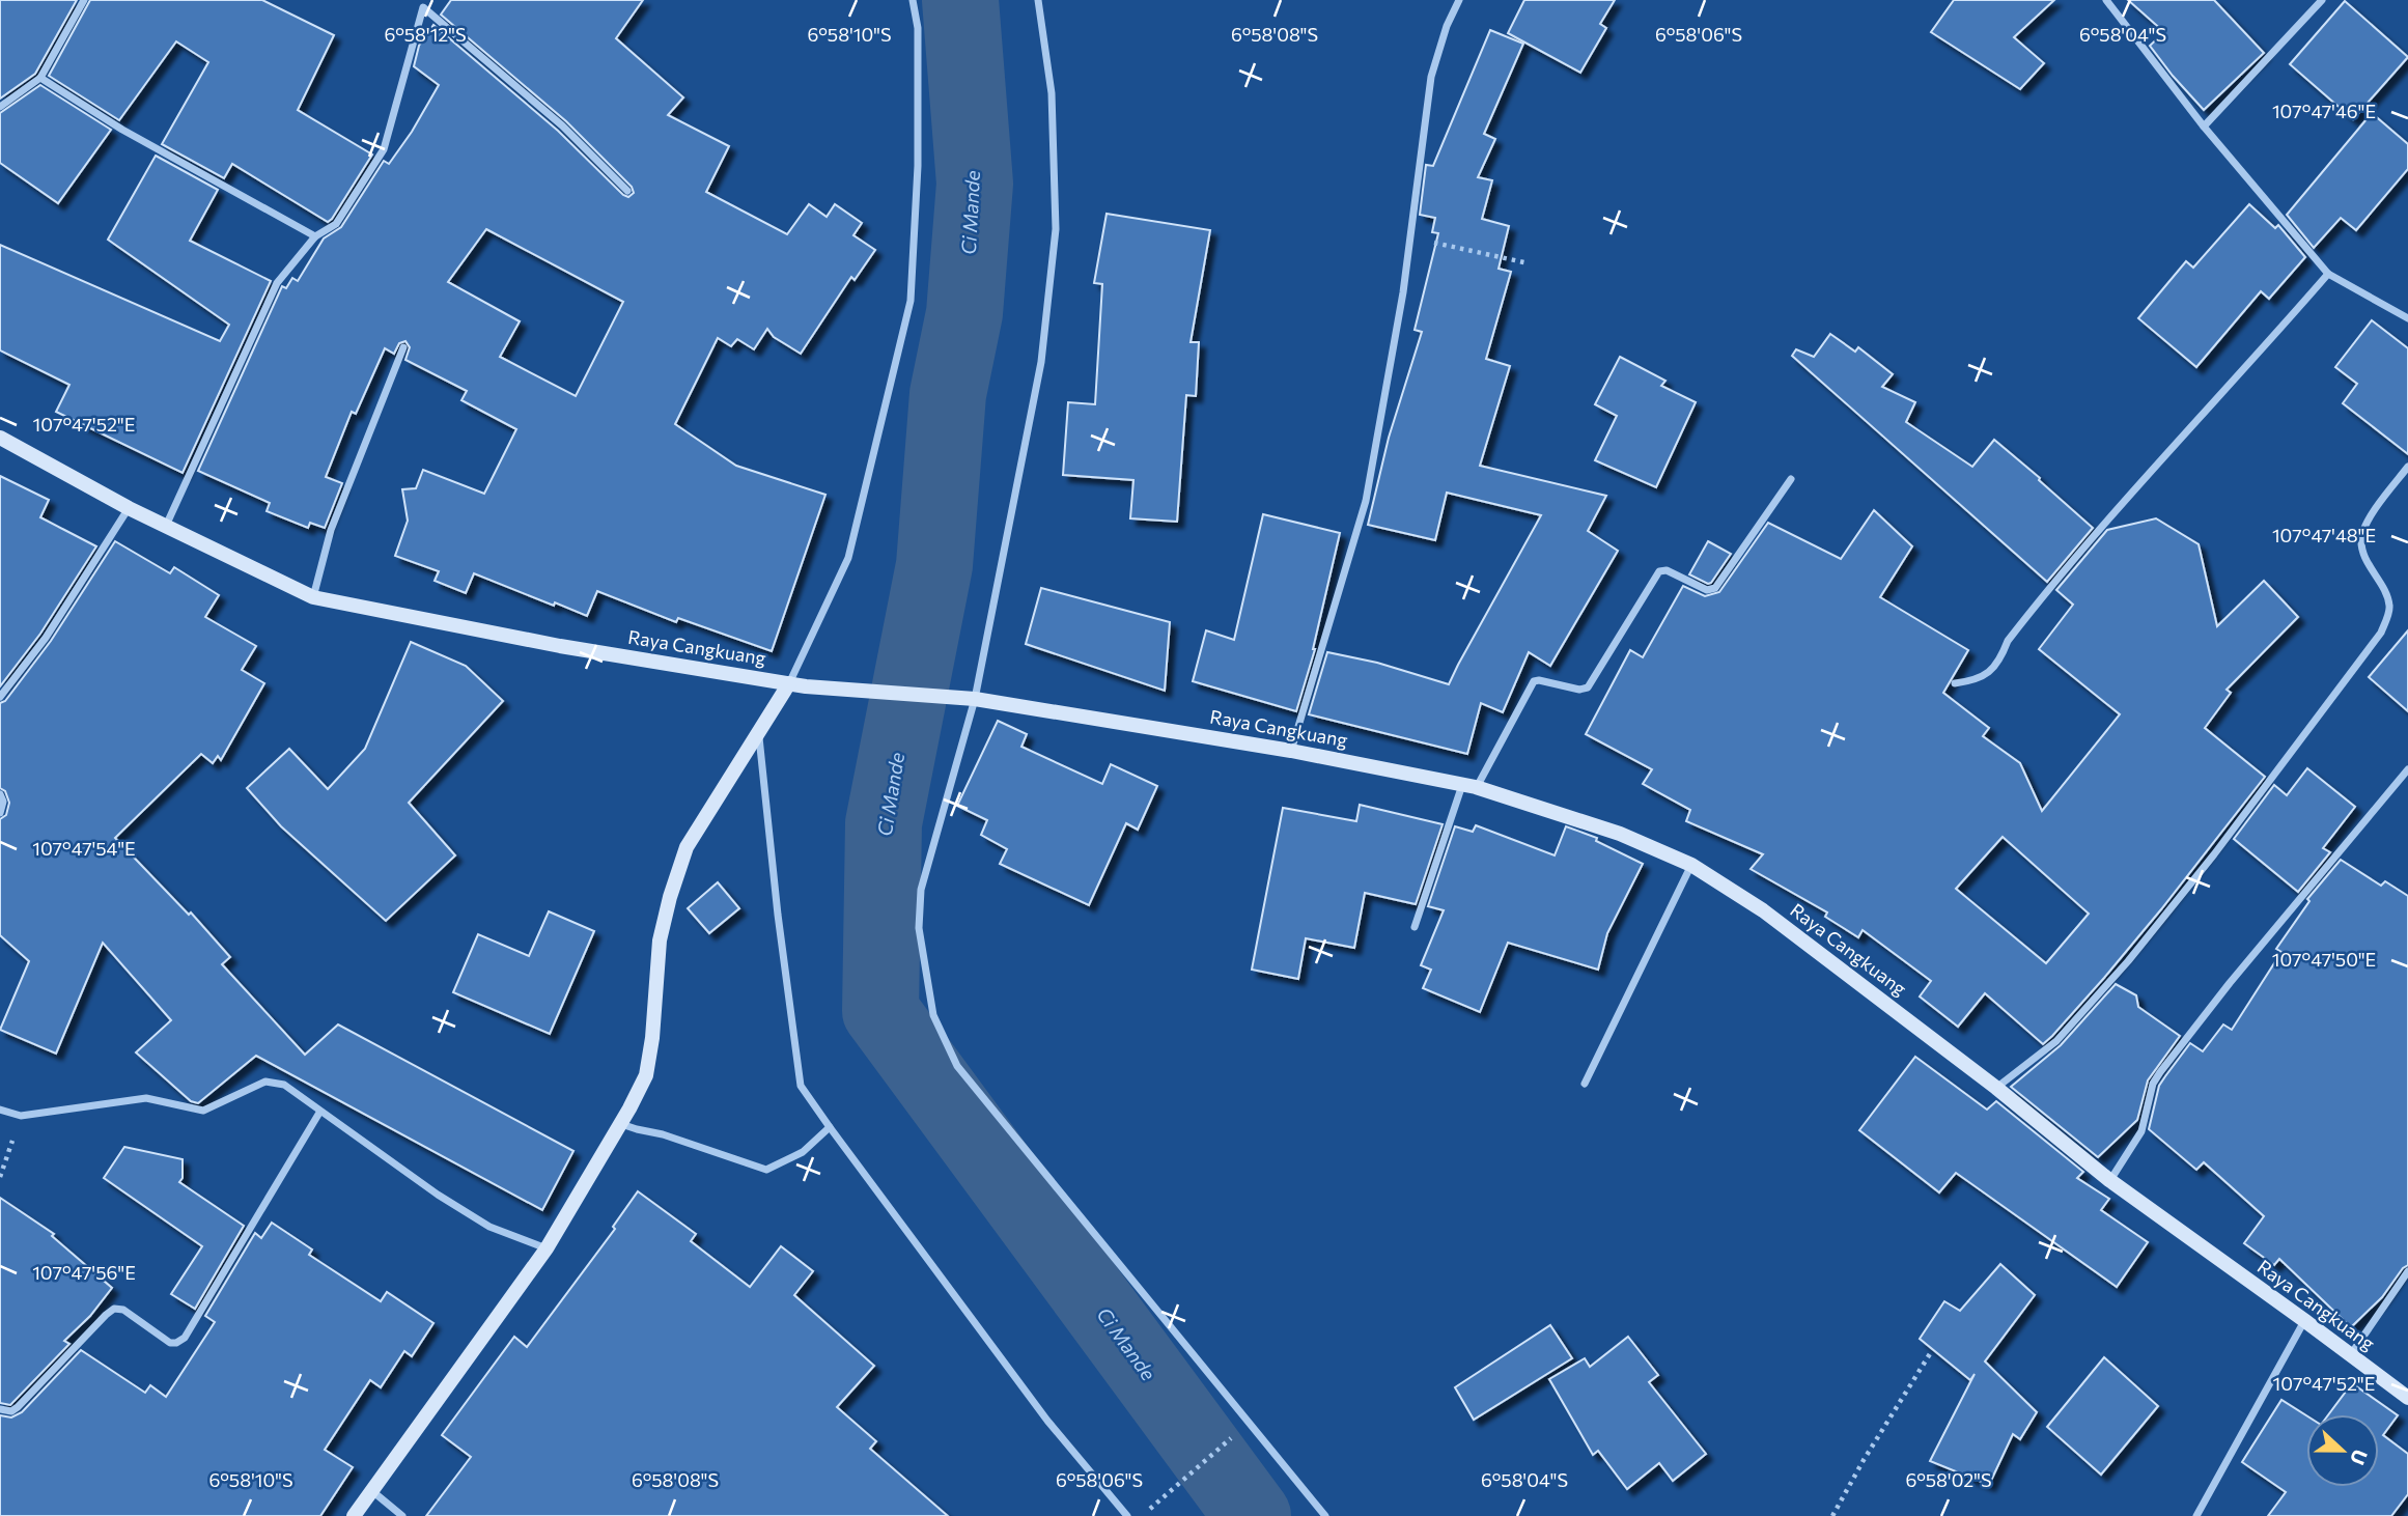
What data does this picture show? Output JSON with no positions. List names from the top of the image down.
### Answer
{
  "streets": {
    "main road": ["Raya Cangkuang"]
  },
  "water": ["Ci Mande"],
  "north": "right",
  "coordinates": [
    "6°58'12\"S",
    "6°58'10\"S",
    "6°58'04\"S",
    "6°58'08\"S",
    "6°58'06\"S",
    "107°47'46\"E",
    "107°47'52\"E",
    "107°47'48\"E",
    "107°47'54\"E",
    "107°47'50\"E",
    "107°47'56\"E",
    "6°58'02\"S"
  ]
}
